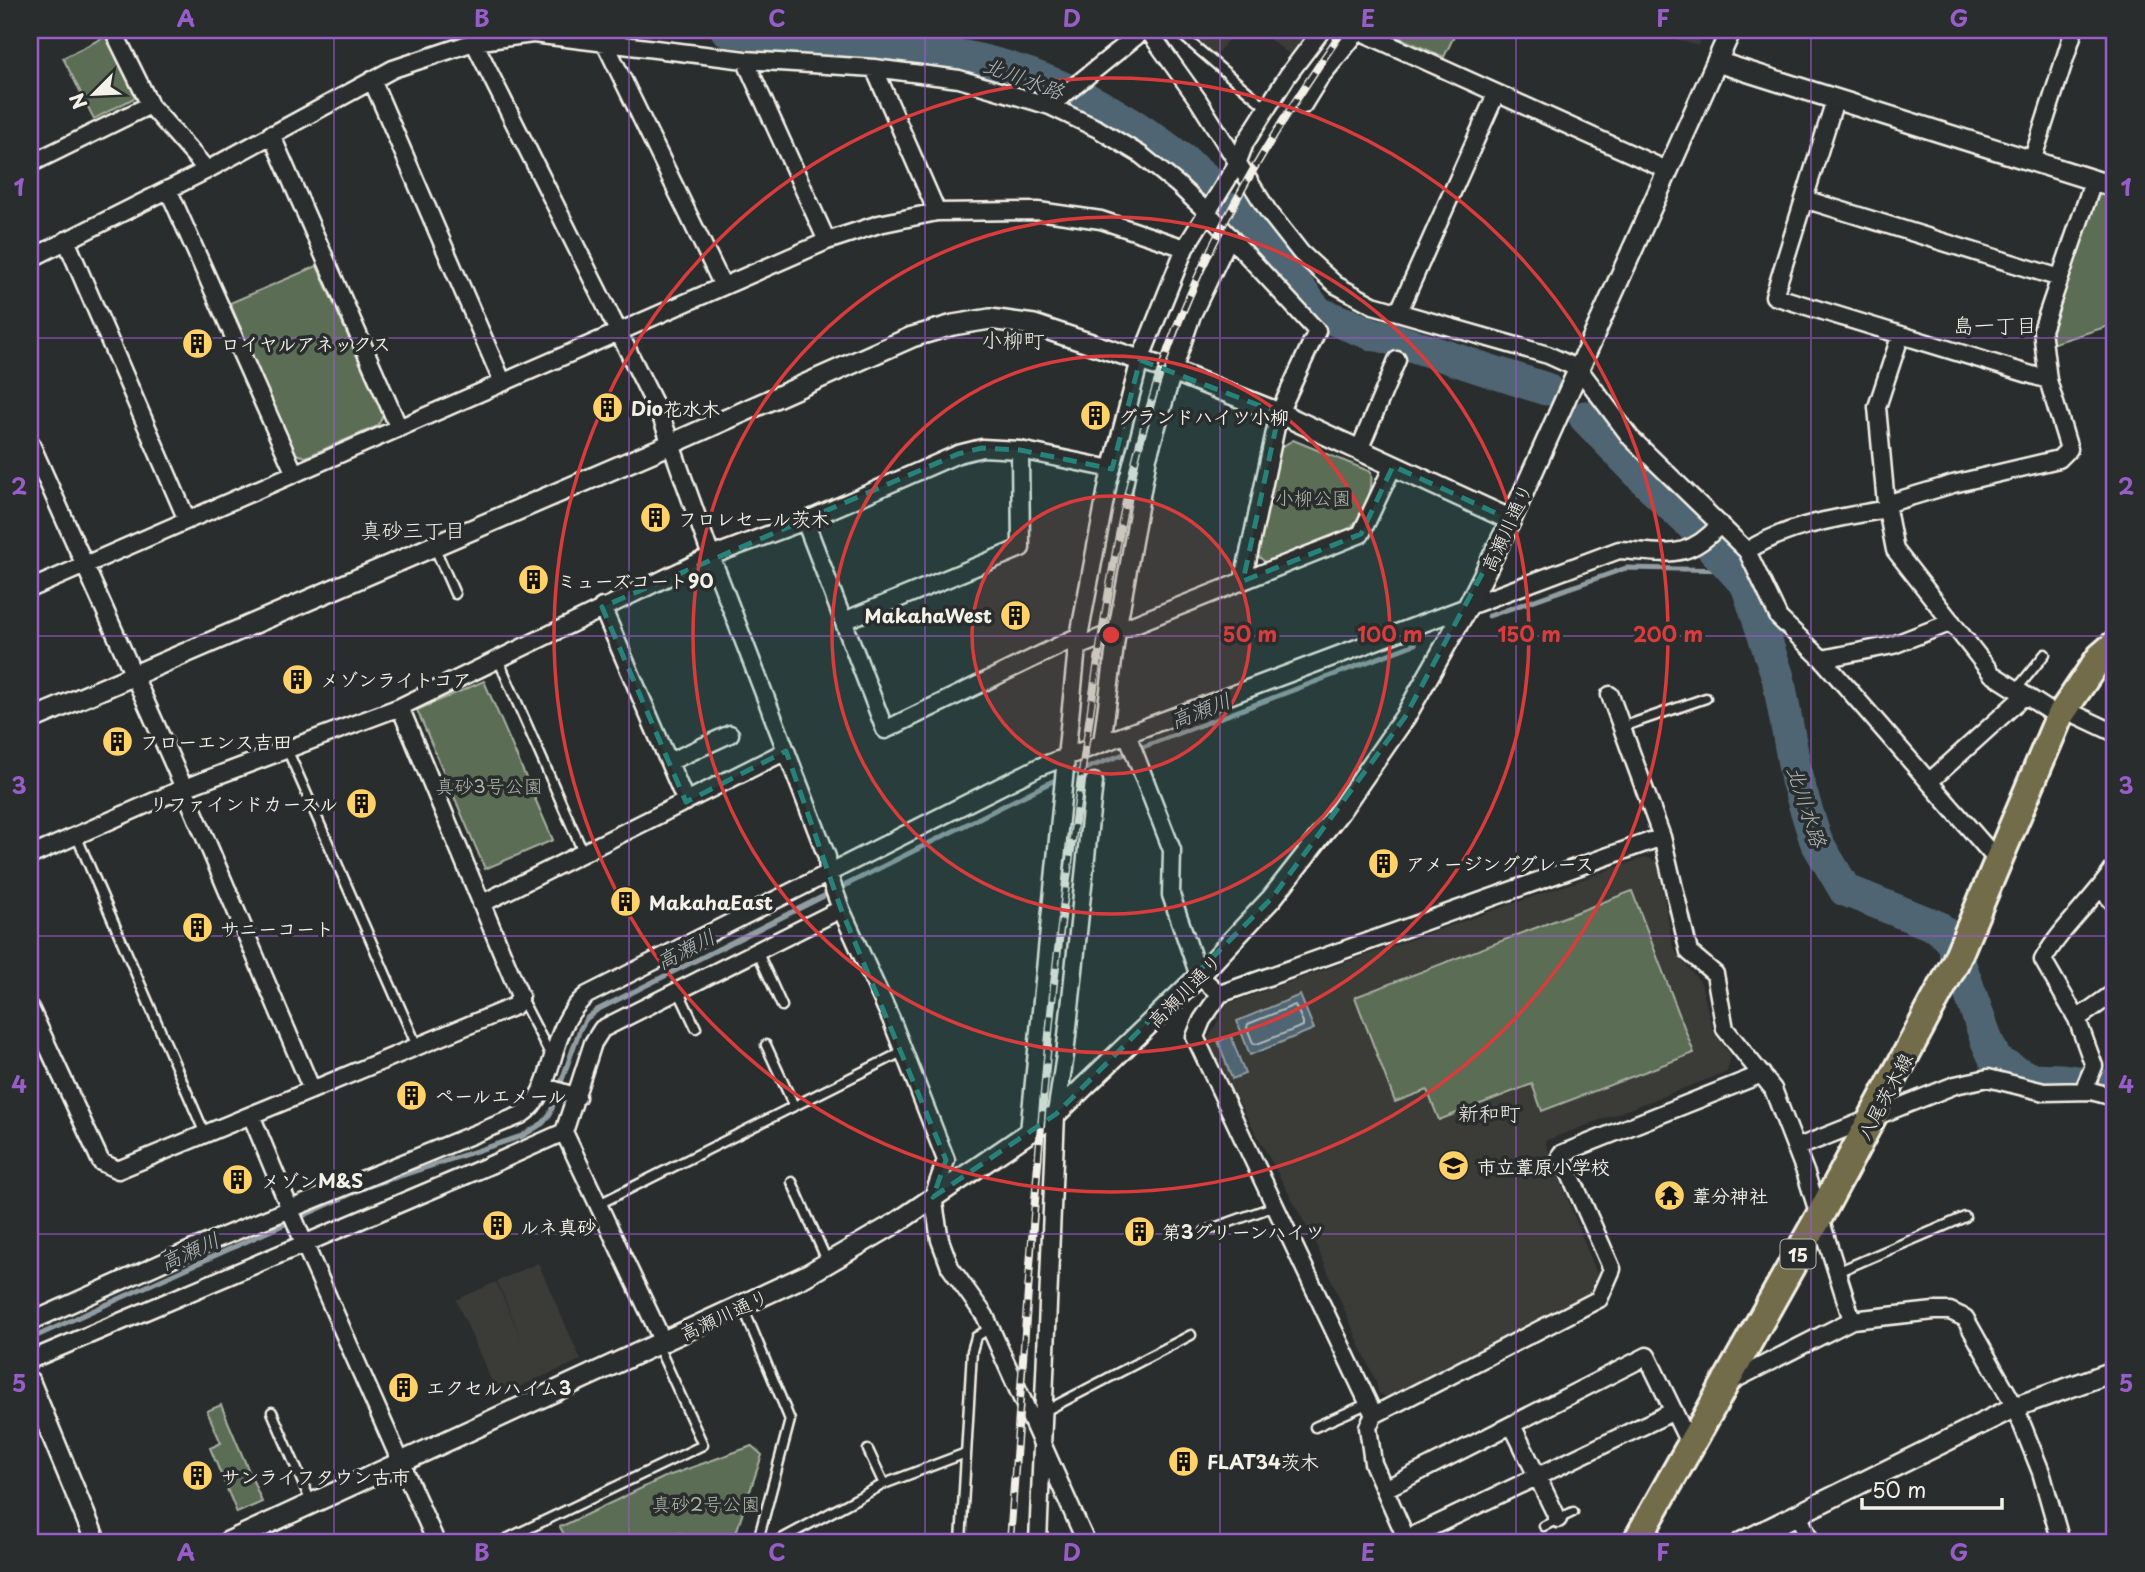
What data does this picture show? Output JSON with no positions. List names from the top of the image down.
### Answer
{
  "streets": {
    "main road": ["八尾茨木線", "15"],
    "street": ["高瀬川通り"]
  },
  "districts": [
    "島一丁目",
    "小柳町",
    "真砂三丁目",
    "新和町"
  ],
  "water": ["北川水路", "高瀬川"],
  "parks": ["小柳公園", "真砂3号公園", "真砂2号公園"],
  "places": {
    "building": [
      "ロイヤルアネックス",
      "Dio花水木",
      "グランドハイツ小柳",
      "フロレセール茨木",
      "ミューズコート90",
      "MakahaWest",
      "メゾンライトコア",
      "フローエンス吉田",
      "リファインドカースル",
      "アメージンググレース",
      "MakahaEast",
      "サニーコート",
      "ペールエメール",
      "メゾンM&S",
      "ルネ真砂",
      "第3グリーンハイツ",
      "エクセルハイム3",
      "FLAT34茨木",
      "サンライフタウン古市"
    ],
    "school or university": ["市立葦原小学校"],
    "temple": ["葦分神社"]
  },
  "scale_bar": "50 m",
  "north": "bottom left",
  "grid": {
    "columns": [
      "A",
      "B",
      "C",
      "D",
      "E",
      "F",
      "G"
    ],
    "rows": [
      "1",
      "2",
      "3",
      "4",
      "5"
    ]
  },
  "rings": [
    "50 m",
    "100 m",
    "150 m",
    "200 m"
  ]
}
